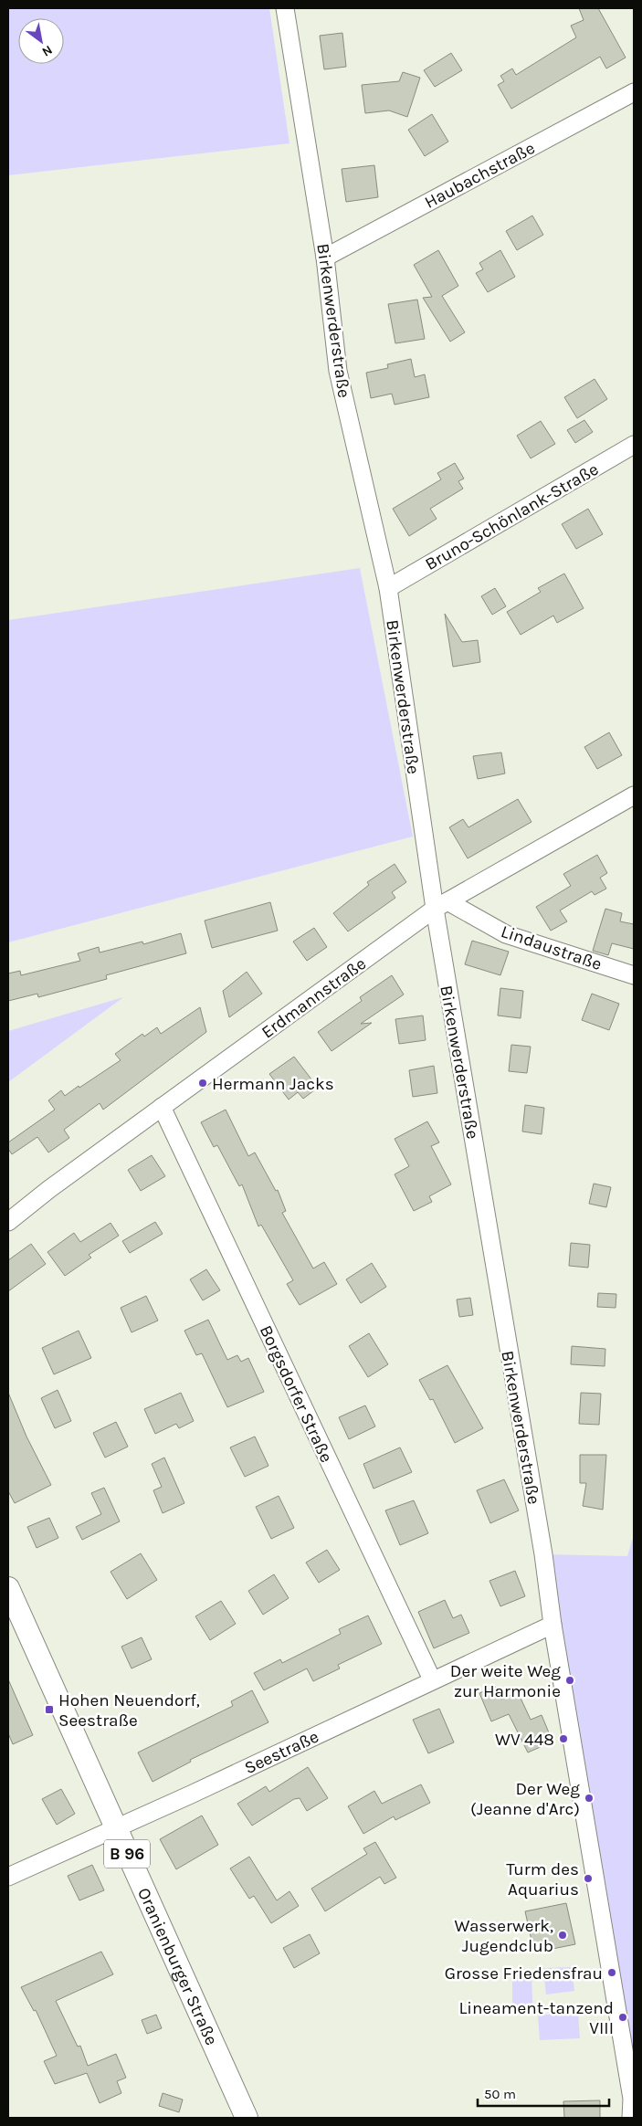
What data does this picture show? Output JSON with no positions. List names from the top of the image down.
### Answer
{
  "streets": {
    "main road": ["B 96", "Oranienburger Straße"],
    "street": [
      "Haubachstraße",
      "Birkenwerderstraße",
      "Bruno-Schönlank-Straße",
      "Lindaustraße",
      "Erdmannstraße",
      "Borgsdorfer Straße",
      "Seestraße"
    ]
  },
  "crossings": [
    ["Haubachstraße", "Birkenwerderstraße"],
    ["Birkenwerderstraße", "Bruno-Schönlank-Straße"],
    ["Birkenwerderstraße", "Lindaustraße"],
    ["Birkenwerderstraße", "Erdmannstraße"],
    ["Birkenwerderstraße", "Seestraße"],
    ["Lindaustraße", "Erdmannstraße"],
    ["Erdmannstraße", "Borgsdorfer Straße"],
    ["Borgsdorfer Straße", "Seestraße"],
    ["Seestraße", "Oranienburger Straße"]
  ],
  "places": {
    "other": [
      "Hermann Jacks",
      "Der weite Weg zur Harmonie",
      "WV 448",
      "Der Weg (Jeanne d'Arc)",
      "Turm des Aquarius",
      "Wasserwerk, Jugendclub",
      "Grosse Friedensfrau",
      "Lineament-tanzend VIII"
    ],
    "transit": ["Hohen Neuendorf, Seestraße"]
  },
  "scale_bar": "50 m",
  "north": "bottom right"
}
